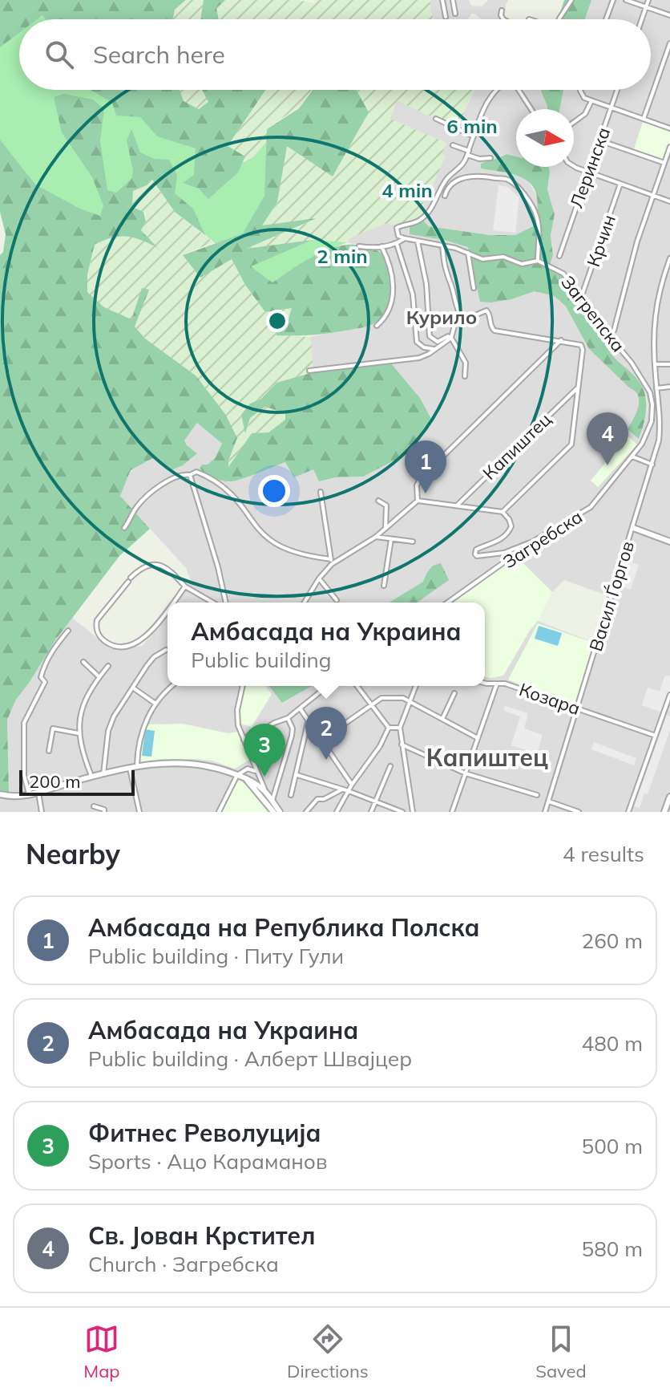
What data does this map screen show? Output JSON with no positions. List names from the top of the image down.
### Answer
{
  "streets": {
    "street": [
      "Леринска",
      "Крчин",
      "Загрепска",
      "Капиштец",
      "Загребска",
      "Васил Ѓоргов",
      "Козара"
    ]
  },
  "crossings": [
    ["Крчин", "Загрепска"],
    ["Загрепска", "Загребска"],
    ["Васил Ѓоргов", "Козара"]
  ],
  "districts": ["Курило", "Капиштец"],
  "scale_bar": "200 m",
  "north": "right",
  "page": {
    "search": "Search here",
    "pins": [
      "4",
      "1",
      "2",
      "3"
    ],
    "popup": ["Амбасада на Украина", "Public building"],
    "scale": "200 m",
    "heading": ["Nearby", "4 results"],
    "list": [
      {
        "mark": "1",
        "name": "Амбасада на Република Полска",
        "note": "Public building · Питу Гули",
        "value": "260 m"
      },
      {
        "mark": "2",
        "name": "Амбасада на Украина",
        "note": "Public building · Алберт Швајцер",
        "value": "480 m"
      },
      {
        "mark": "3",
        "name": "Фитнес Револуција",
        "note": "Sports · Ацо Караманов",
        "value": "500 m"
      },
      {
        "mark": "4",
        "name": "Св. Јован Крстител",
        "note": "Church · Загребска",
        "value": "580 m"
      }
    ],
    "nav": ["Map", "Directions", "Saved"]
  },
  "rings": ["6 min", "4 min", "2 min"]
}
